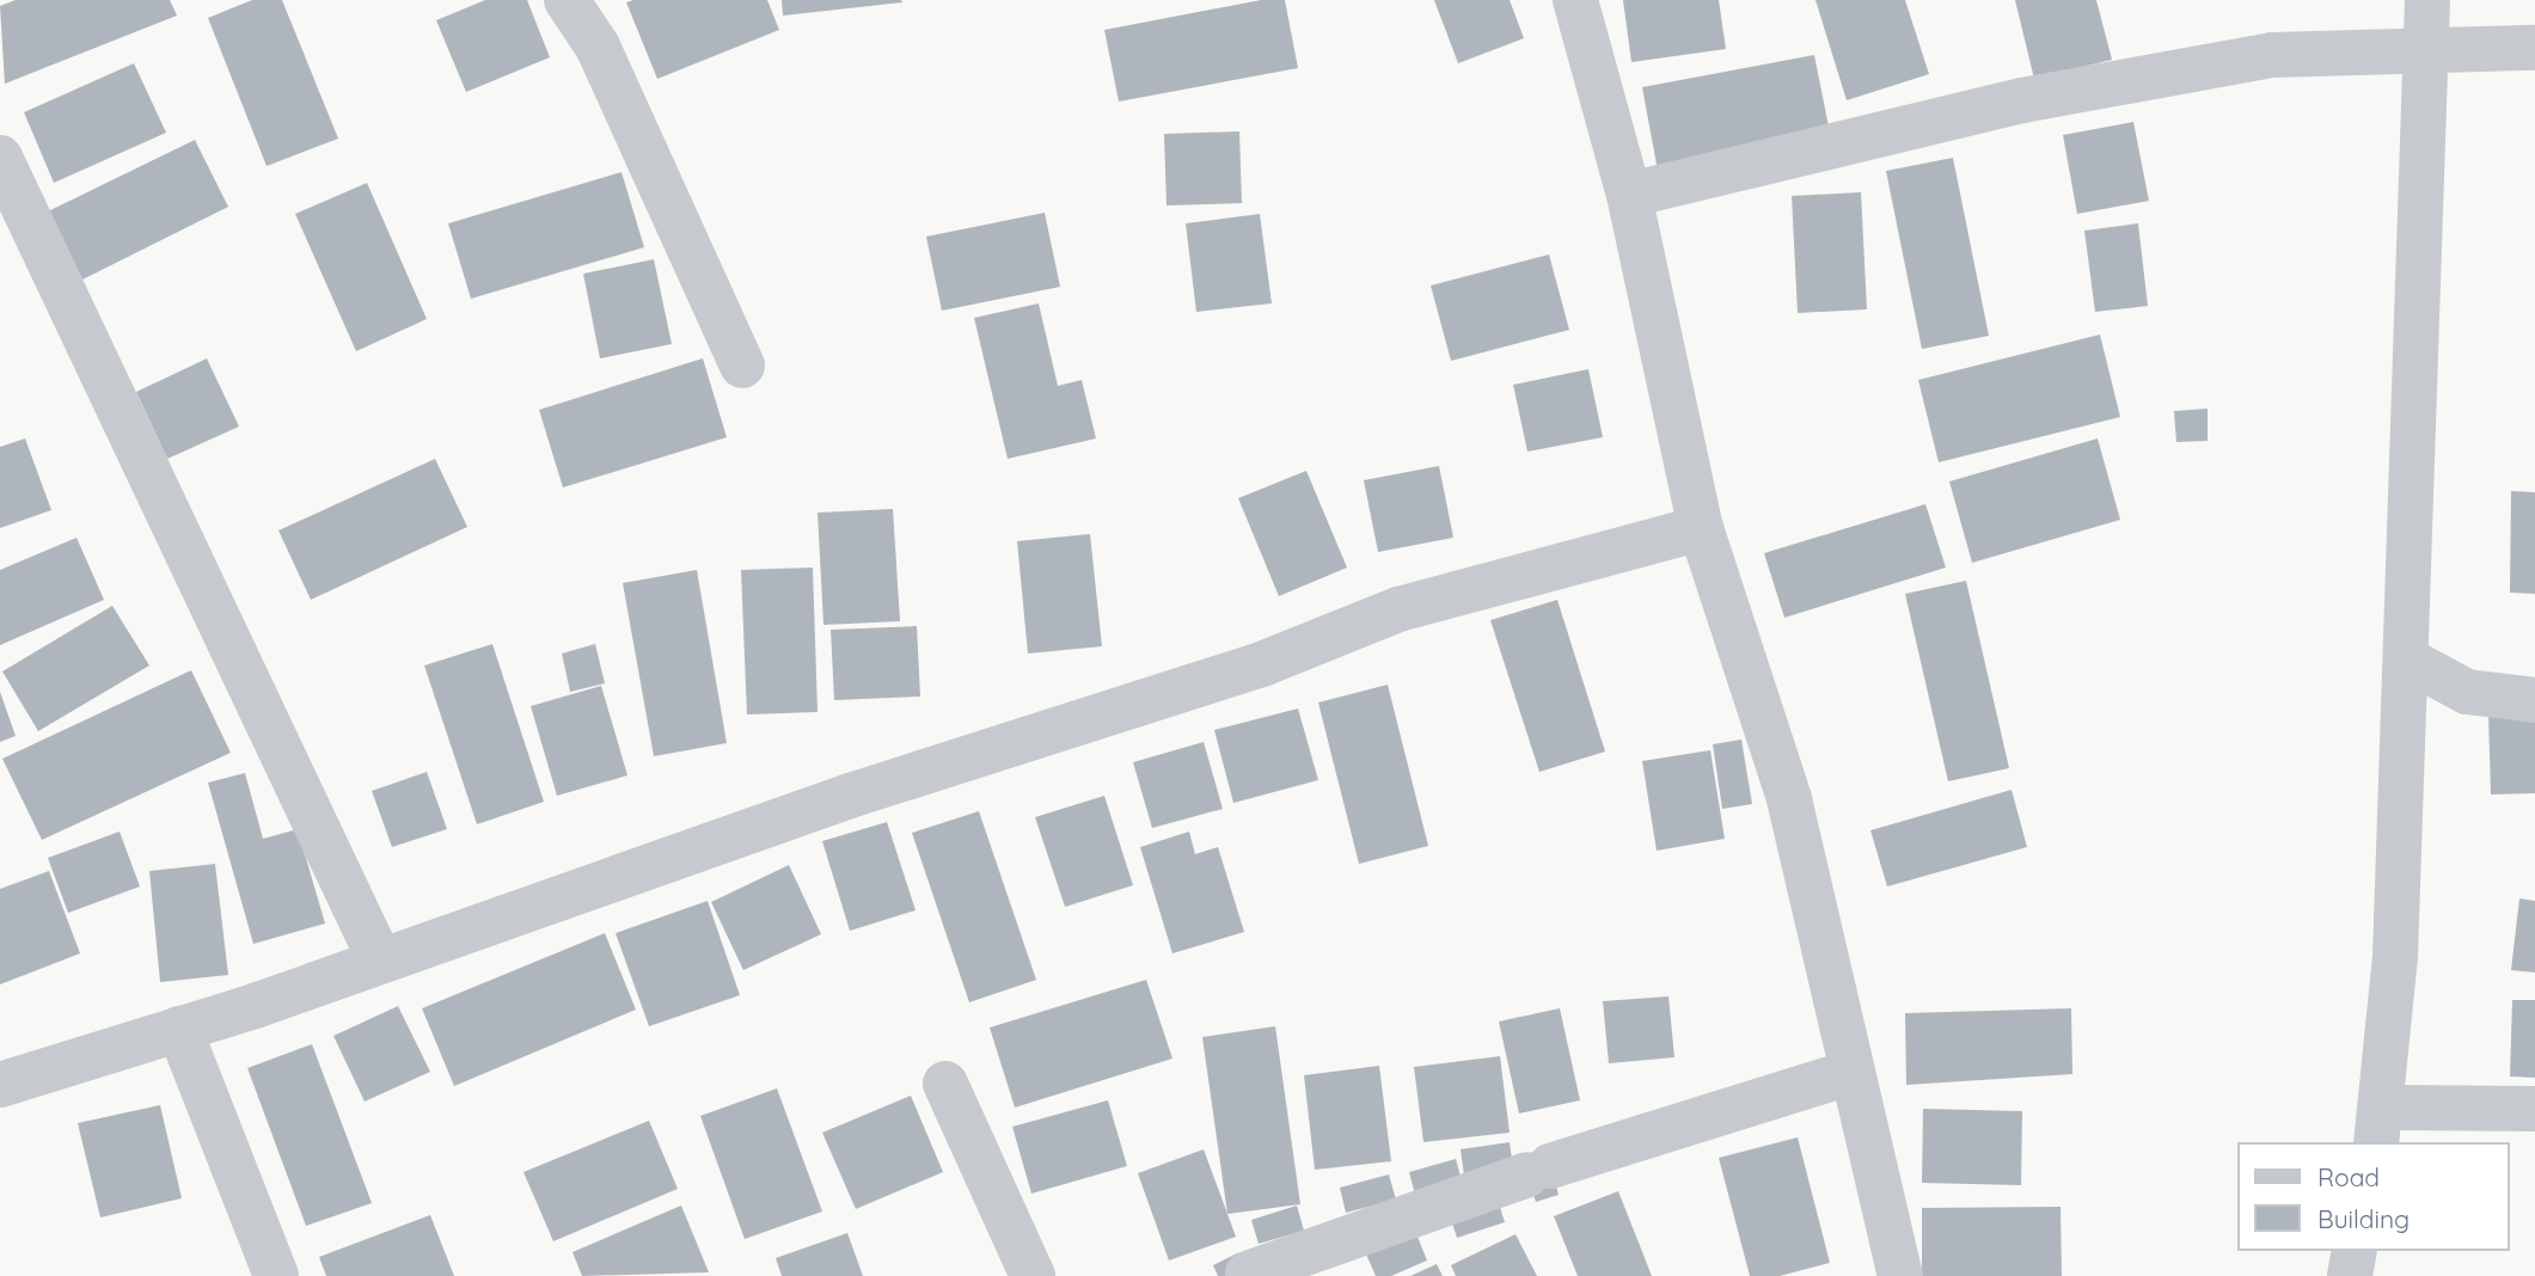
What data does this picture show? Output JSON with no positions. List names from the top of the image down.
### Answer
{
  "legend": ["Road", "Building"]
}
